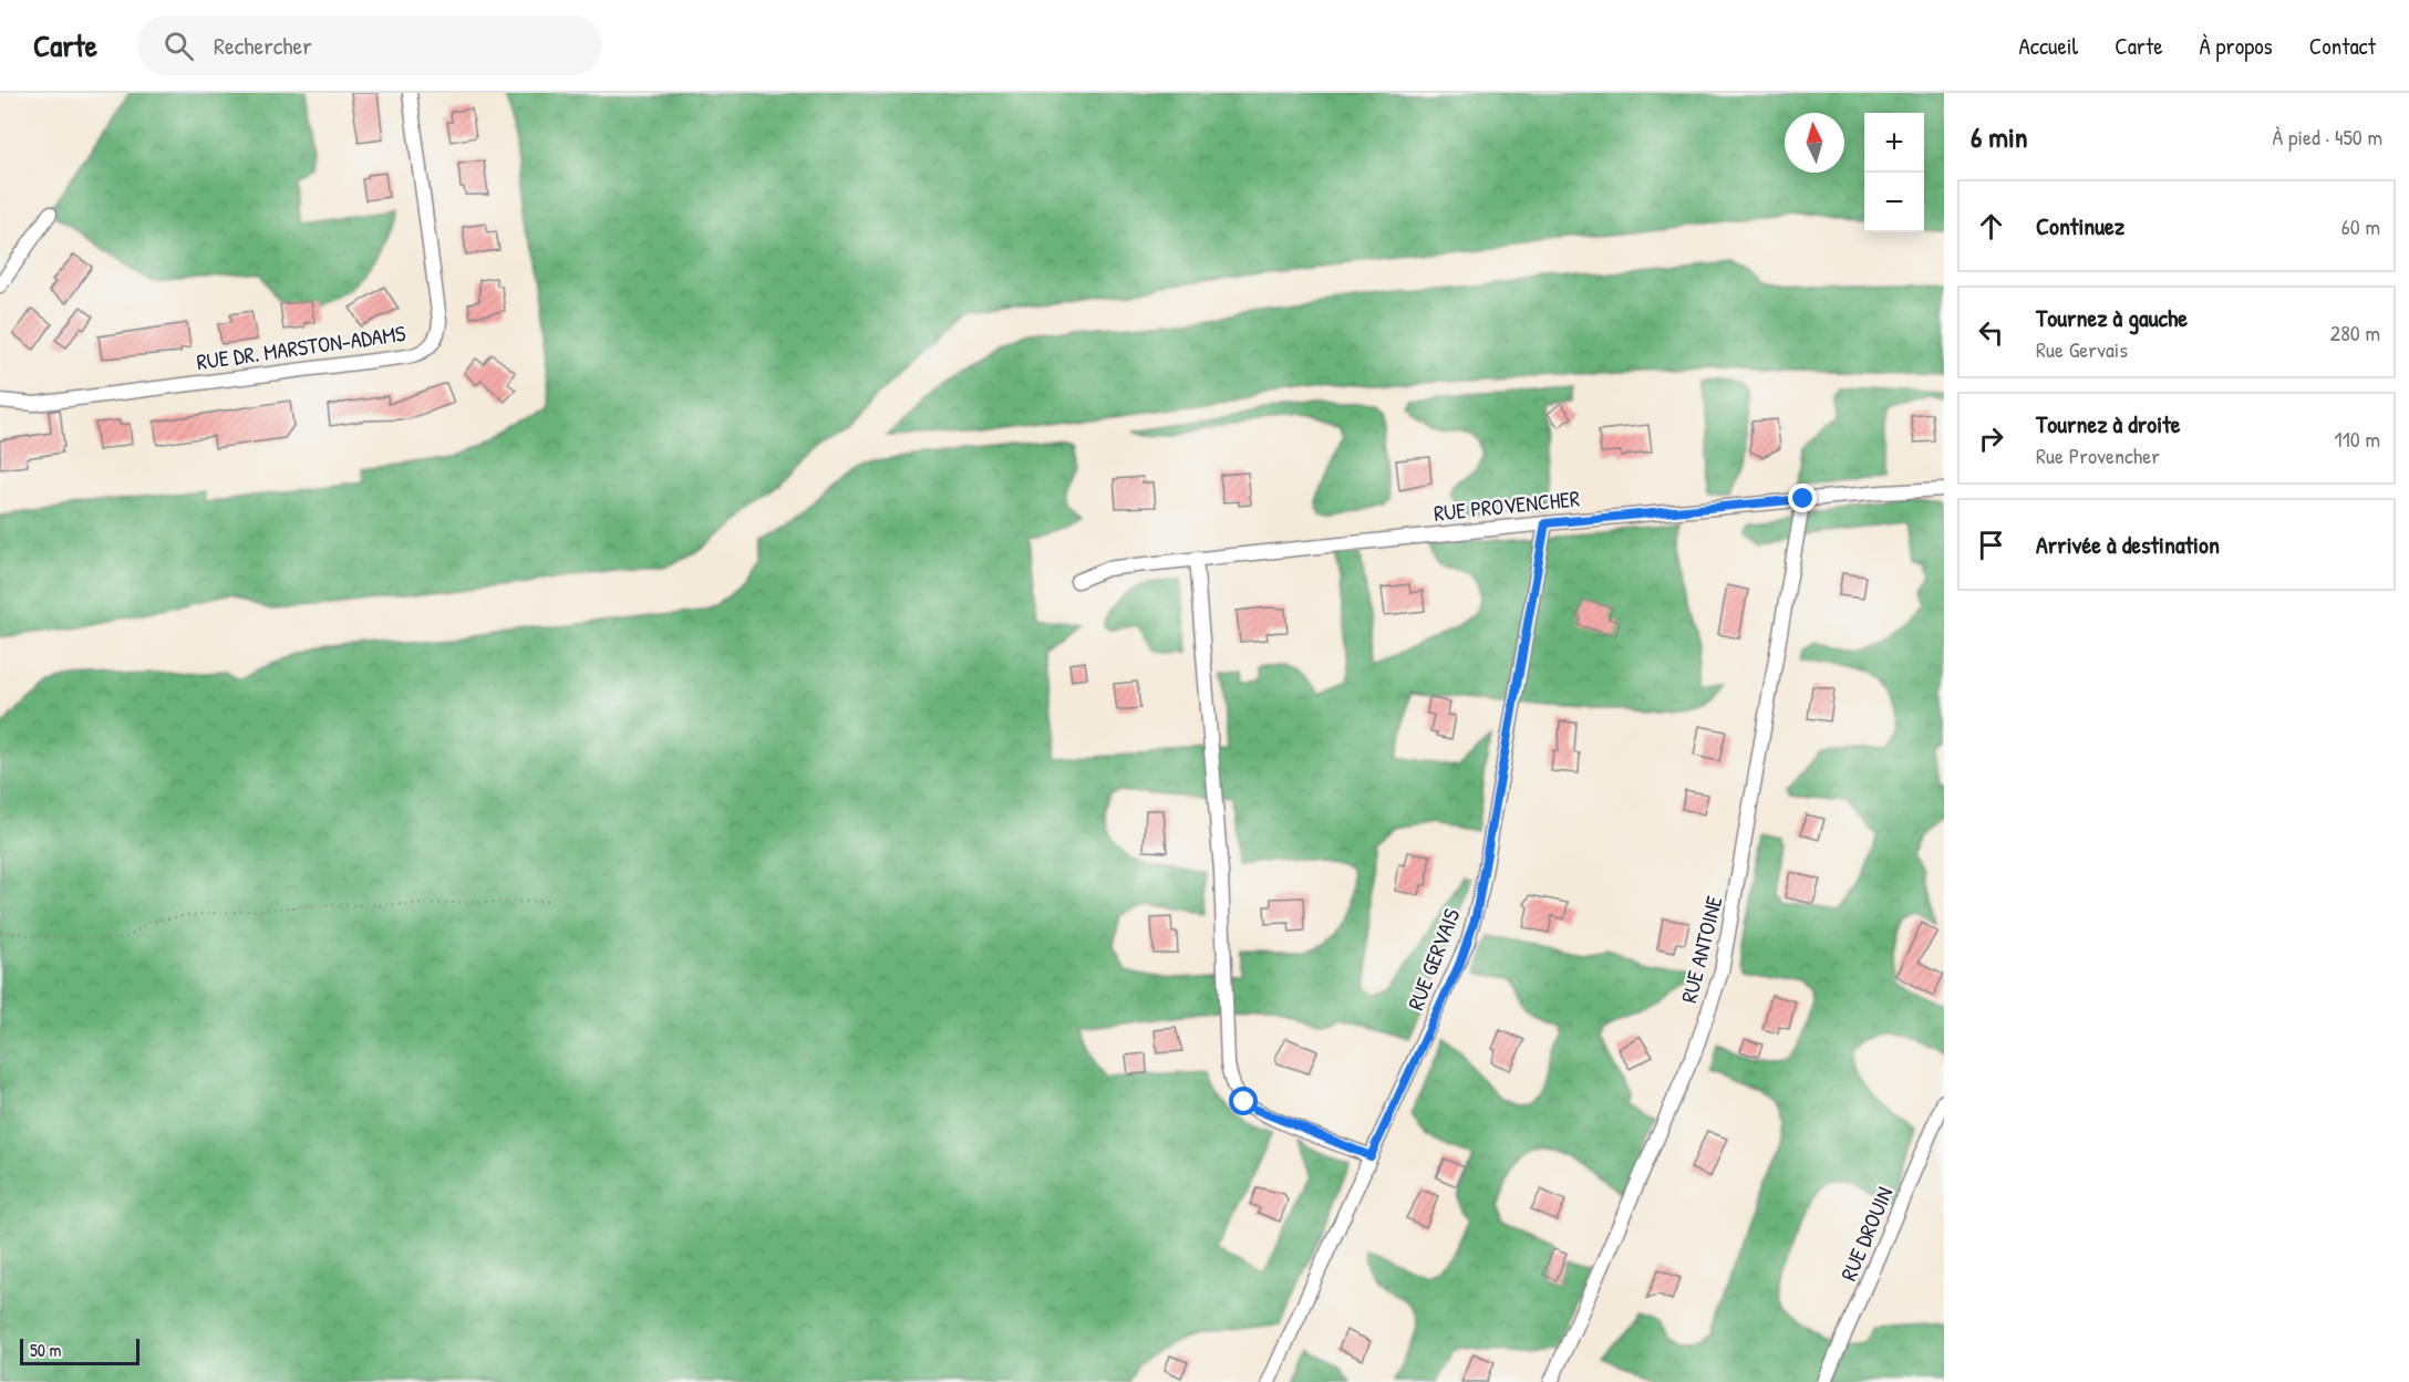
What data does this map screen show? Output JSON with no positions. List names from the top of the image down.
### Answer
{
  "streets": {
    "street": [
      "RUE DR. MARSTON-ADAMS",
      "RUE PROVENCHER",
      "RUE ANTOINE",
      "RUE GERVAIS",
      "RUE DROUIN"
    ]
  },
  "crossings": [
    ["RUE PROVENCHER", "RUE ANTOINE"],
    ["RUE PROVENCHER", "RUE GERVAIS"]
  ],
  "scale_bar": "50 m",
  "north": "top",
  "page": {
    "header": "Carte",
    "search": "Rechercher",
    "nav": [
      "Accueil",
      "Carte",
      "À propos",
      "Contact"
    ],
    "heading": ["6 min", "À pied · 450 m"],
    "map_buttons": ["+", "−"],
    "list": [
      ["Continuez", "60 m"],
      ["Tournez à gauche", "Rue Gervais", "280 m"],
      ["Tournez à droite", "Rue Provencher", "110 m"],
      "Arrivée à destination"
    ],
    "scale": "50 m"
  }
}
